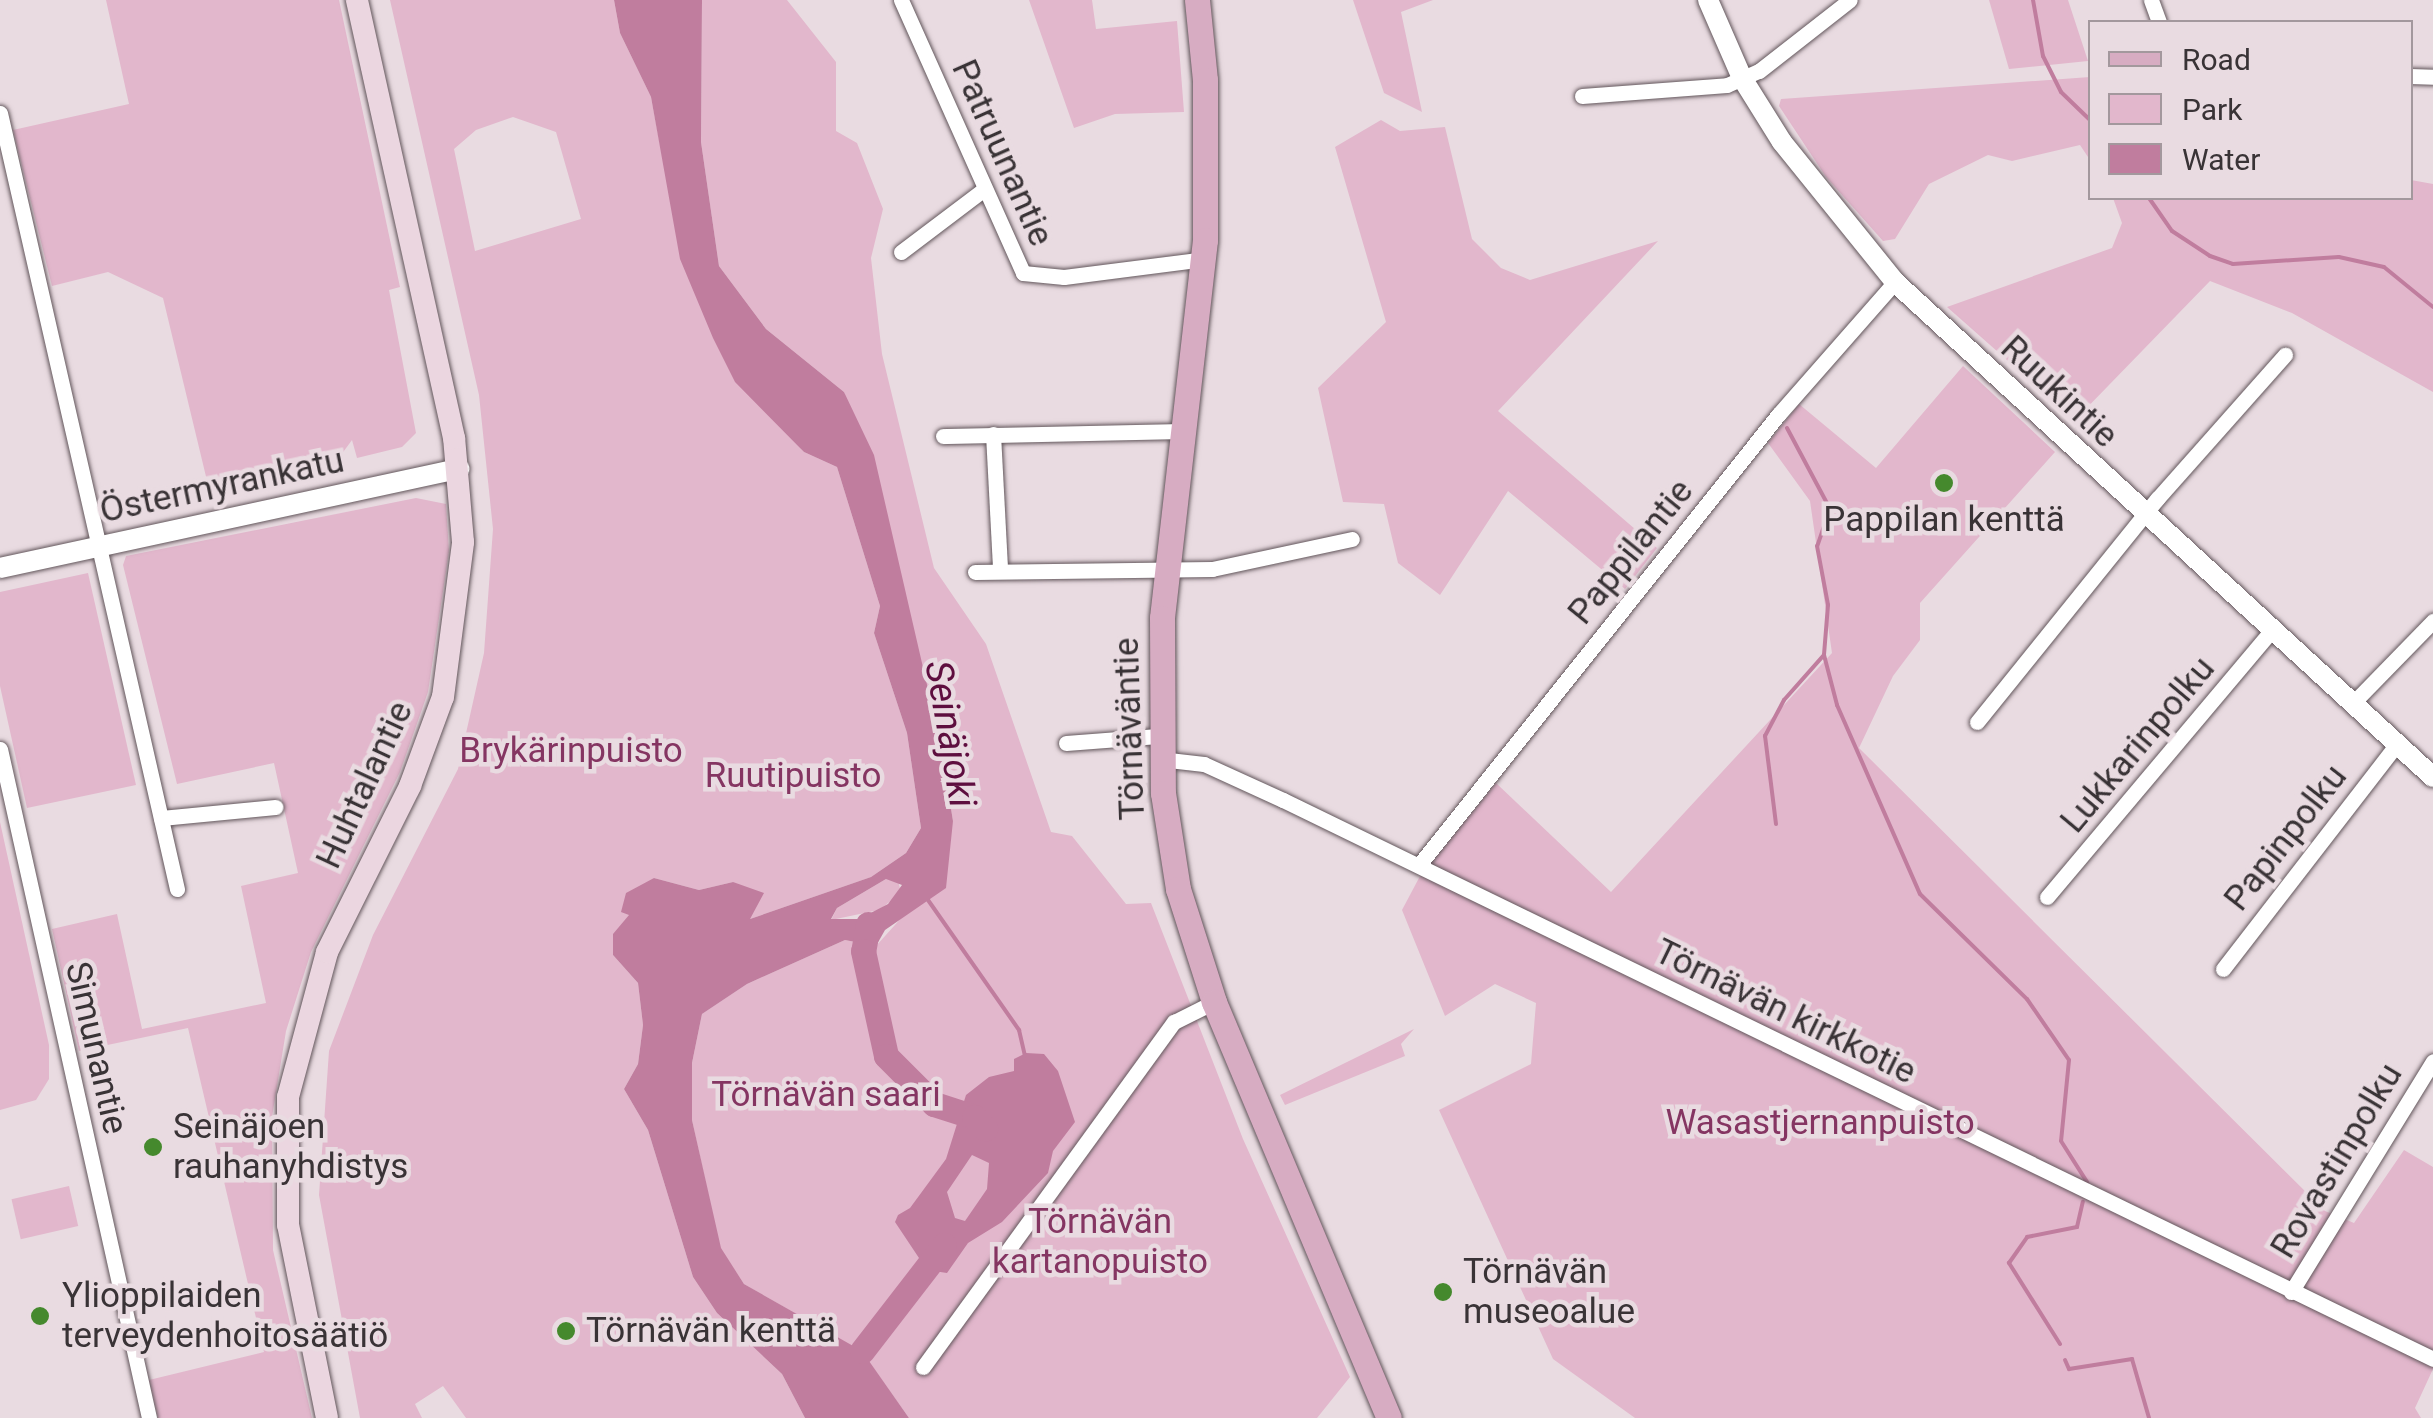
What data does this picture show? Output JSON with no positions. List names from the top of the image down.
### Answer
{
  "streets": {
    "main road": ["Törnäväntie", "Huhtalantie"],
    "street": [
      "Patruunantie",
      "Ruukintie",
      "Östermyrankatu",
      "Pappilantie",
      "Lukkarinpolku",
      "Papinpolku",
      "Törnävän kirkkotie",
      "Simunantie",
      "Rovastinpolku"
    ]
  },
  "crossings": [
    ["Patruunantie", "Törnäväntie"],
    ["Ruukintie", "Pappilantie"],
    ["Ruukintie", "Lukkarinpolku"],
    ["Ruukintie", "Papinpolku"],
    ["Östermyrankatu", "Huhtalantie"],
    ["Pappilantie", "Törnävän kirkkotie"],
    ["Törnäväntie", "Törnävän kirkkotie"],
    ["Törnävän kirkkotie", "Rovastinpolku"]
  ],
  "water": ["Seinäjoki"],
  "parks": [
    "Brykärinpuisto",
    "Ruutipuisto",
    "Törnävän saari",
    "Wasastjernanpuisto",
    "Törnävän kartanopuisto"
  ],
  "places": [
    "Pappilan kenttä",
    "Seinäjoen rauhanyhdistys",
    "Törnävän museoalue",
    "Ylioppilaiden terveydenhoitosäätiö",
    "Törnävän kenttä"
  ],
  "legend": ["Road", "Park", "Water"]
}
